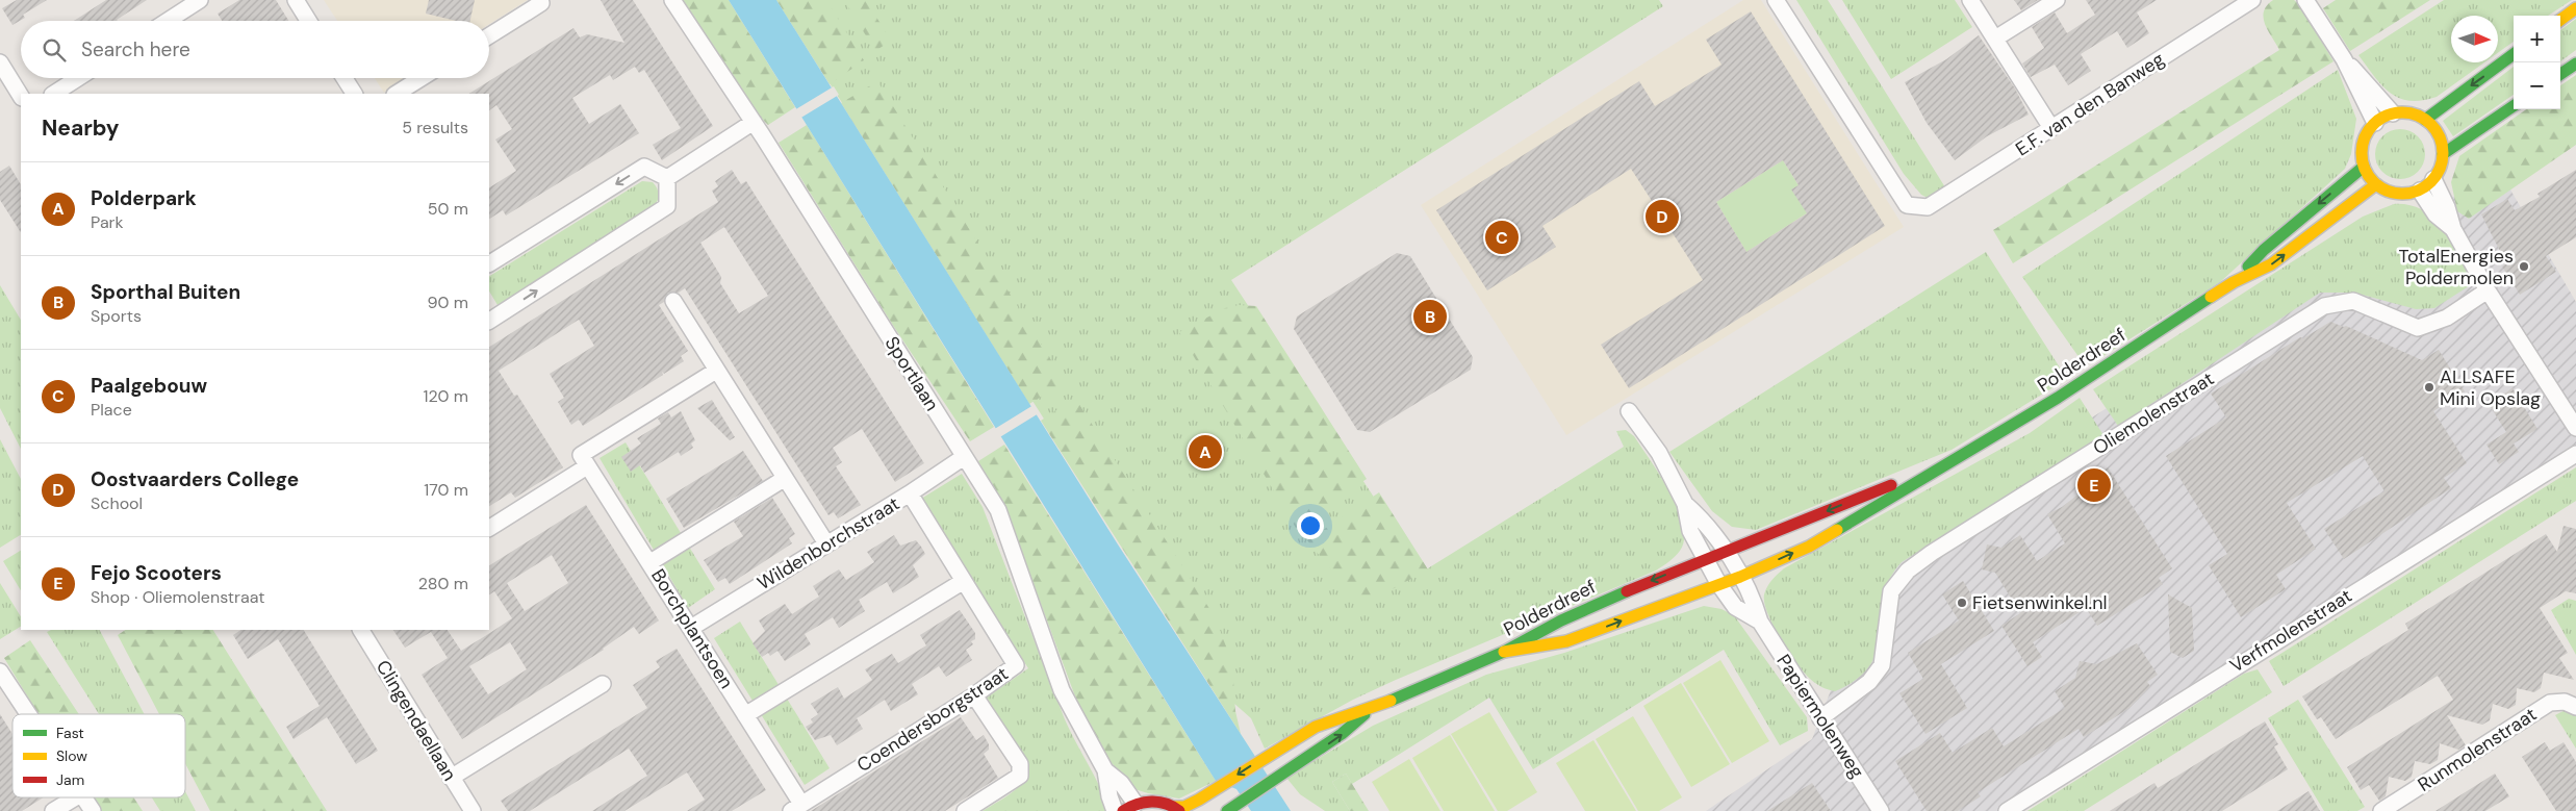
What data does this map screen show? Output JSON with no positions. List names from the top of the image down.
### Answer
{
  "streets": {
    "main road": ["Polderdreef"],
    "street": [
      "E.F. van den Banweg",
      "Sportlaan",
      "Oliemolenstraat",
      "Wildenborchstraat",
      "Borchplantsoen",
      "Verfmolenstraat",
      "Papiermolenweg",
      "Coendersborgstraat",
      "Clingendaellaan",
      "Runmolenstraat"
    ]
  },
  "crossings": [
    ["Polderdreef", "Papiermolenweg"],
    ["Sportlaan", "Wildenborchstraat"],
    ["Oliemolenstraat", "Papiermolenweg"],
    ["Wildenborchstraat", "Borchplantsoen"],
    ["Wildenborchstraat", "Coendersborgstraat"],
    ["Borchplantsoen", "Coendersborgstraat"]
  ],
  "places": ["TotalEnergies Poldermolen", "ALLSAFE Mini Opslag", "Fietsenwinkel.nl"],
  "legend": ["Fast", "Slow", "Jam"],
  "north": "right",
  "page": {
    "map_buttons": ["+", "−"],
    "search": "Search here",
    "heading": ["Nearby", "5 results"],
    "list": [
      {
        "mark": "A",
        "name": "Polderpark",
        "note": "Park",
        "value": "50 m"
      },
      {
        "mark": "B",
        "name": "Sporthal Buiten",
        "note": "Sports",
        "value": "90 m"
      },
      {
        "mark": "C",
        "name": "Paalgebouw",
        "note": "Place",
        "value": "120 m"
      },
      {
        "mark": "D",
        "name": "Oostvaarders College",
        "note": "School",
        "value": "170 m"
      },
      {
        "mark": "E",
        "name": "Fejo Scooters",
        "note": "Shop · Oliemolenstraat",
        "value": "280 m"
      }
    ],
    "pins": [
      "D",
      "C",
      "B",
      "A",
      "E"
    ]
  }
}
